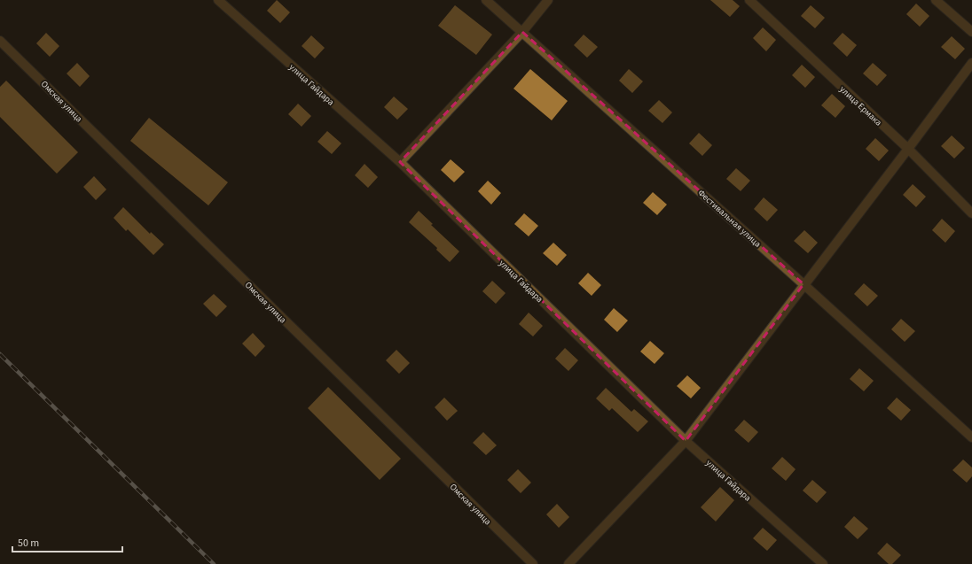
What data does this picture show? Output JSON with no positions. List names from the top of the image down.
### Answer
{
  "streets": {
    "street": [
      "улица Гайдара",
      "Омская улица",
      "улица Ермака",
      "Фестивальная улица"
    ]
  },
  "scale_bar": "50 m"
}
